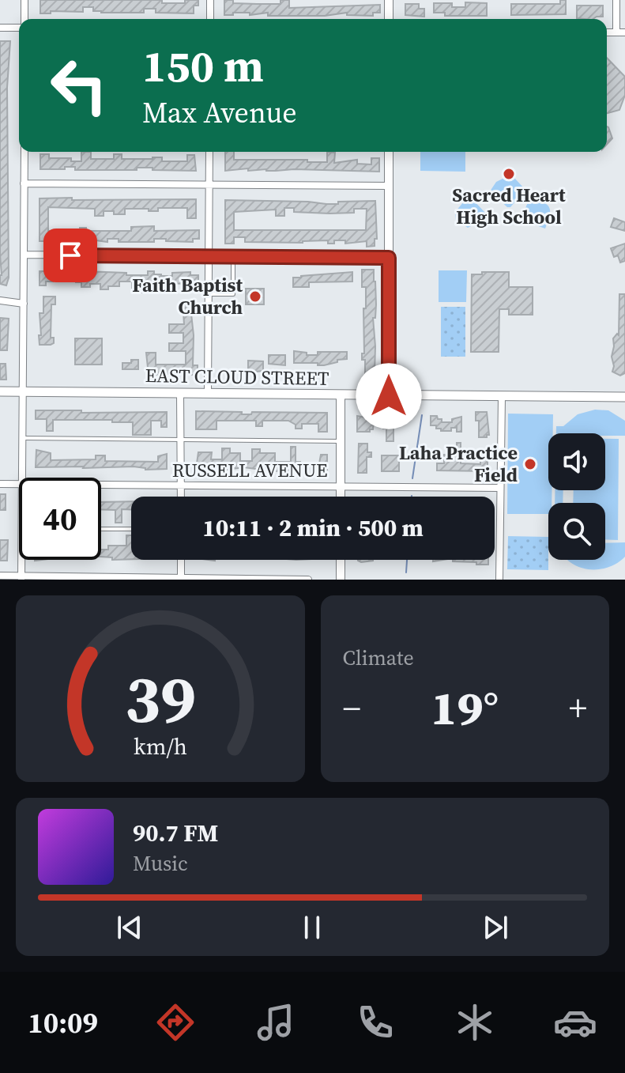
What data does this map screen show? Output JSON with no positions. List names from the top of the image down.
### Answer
{
  "streets": {
    "main road": ["EAST CLOUD STREET"],
    "street": ["RUSSELL AVENUE"]
  },
  "places": ["Sacred Heart High School", "Faith Baptist Church", "Laha Practice Field"],
  "page": {
    "turn": ["150 m", "Max Avenue"],
    "limit": "40",
    "trip": "10:11 · 2 min · 500 m",
    "tile": "Climate",
    "heat": ["−", "19°", "+"],
    "song": ["90.7 FM", "Music"],
    "tabs": "10:09",
    "gauge": ["39", "km/h"]
  }
}
